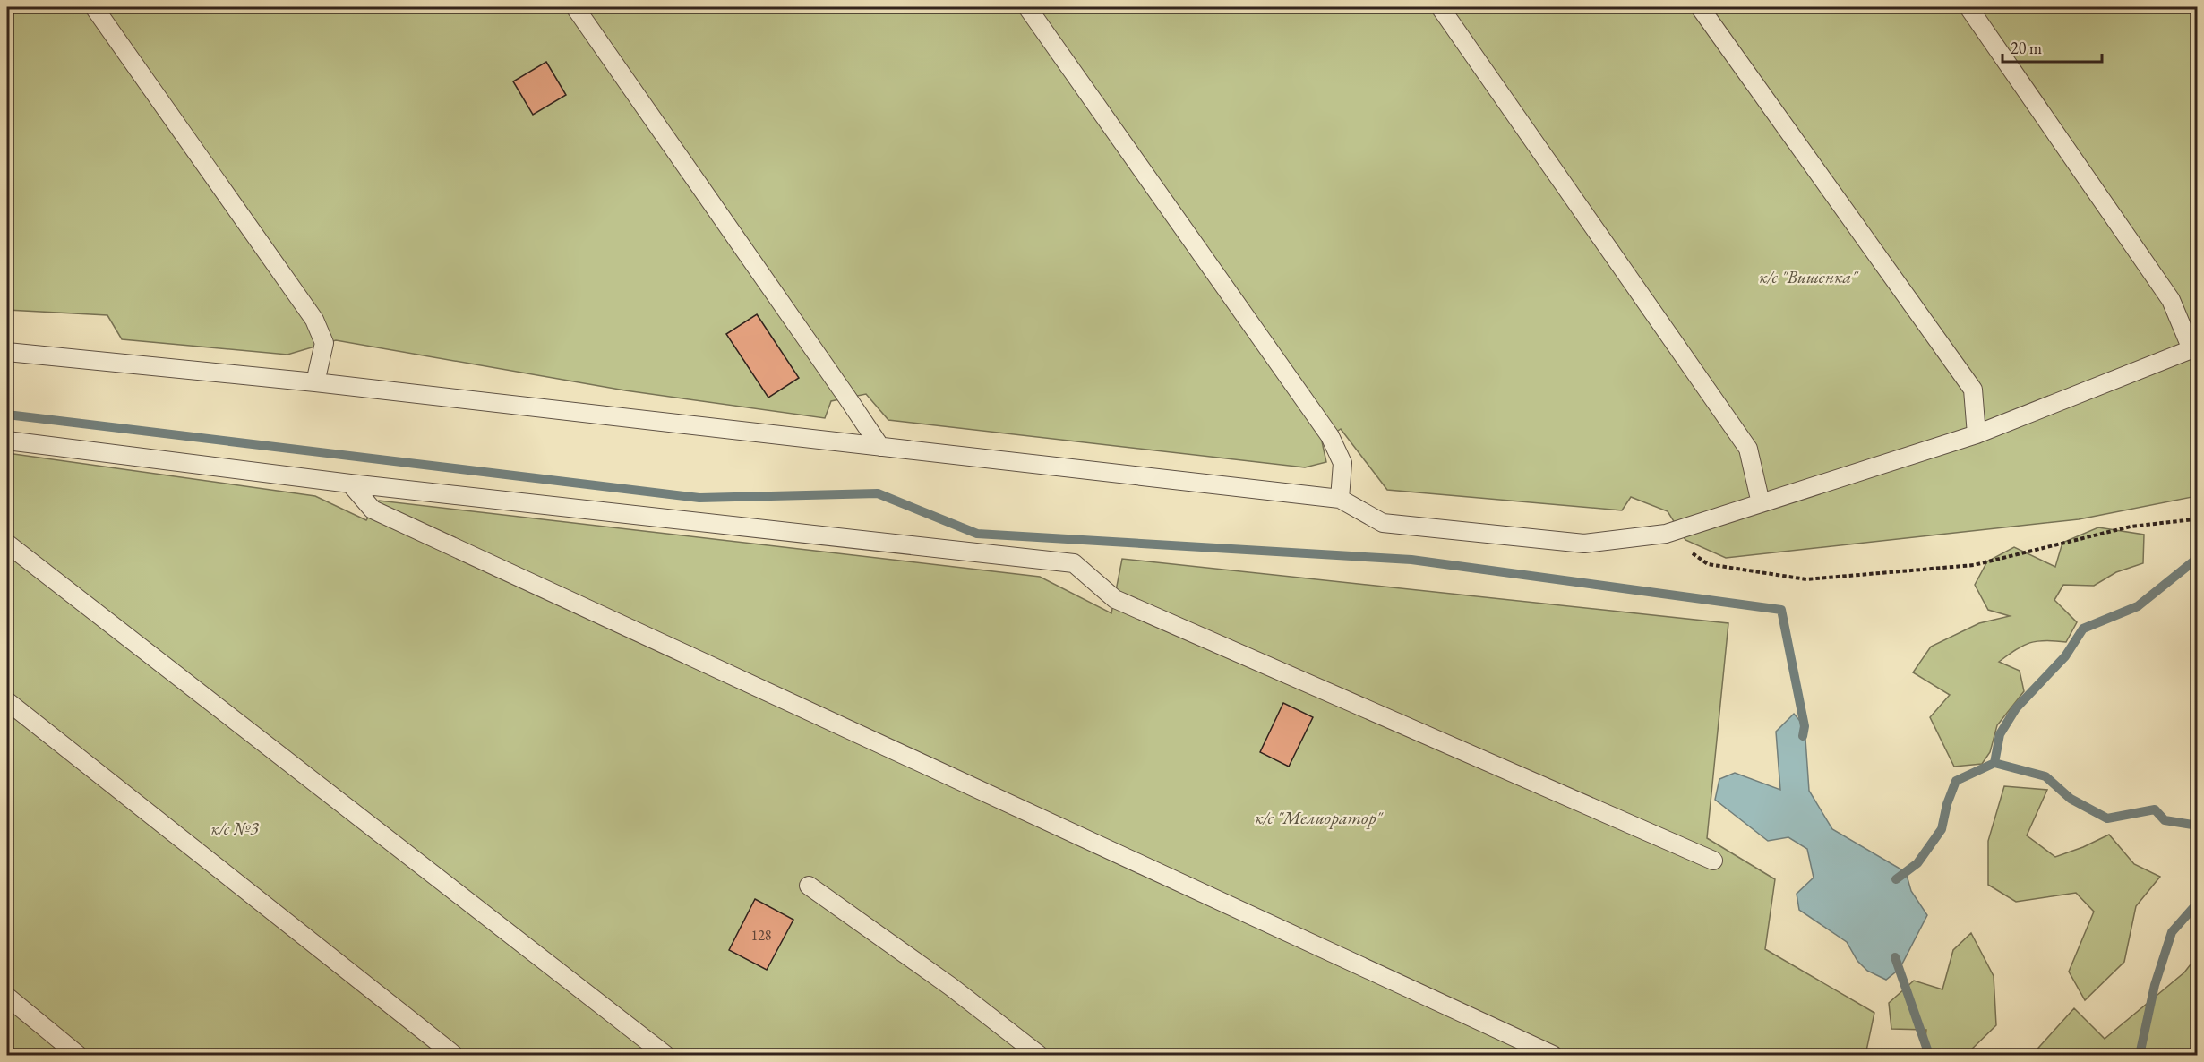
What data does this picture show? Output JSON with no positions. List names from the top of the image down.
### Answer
{
  "parks": ["к/с \"Вишенка\"", "к/с \"Мелиоратор\"", "к/с №3"],
  "house_numbers": ["128"],
  "scale_bar": "20 m"
}
